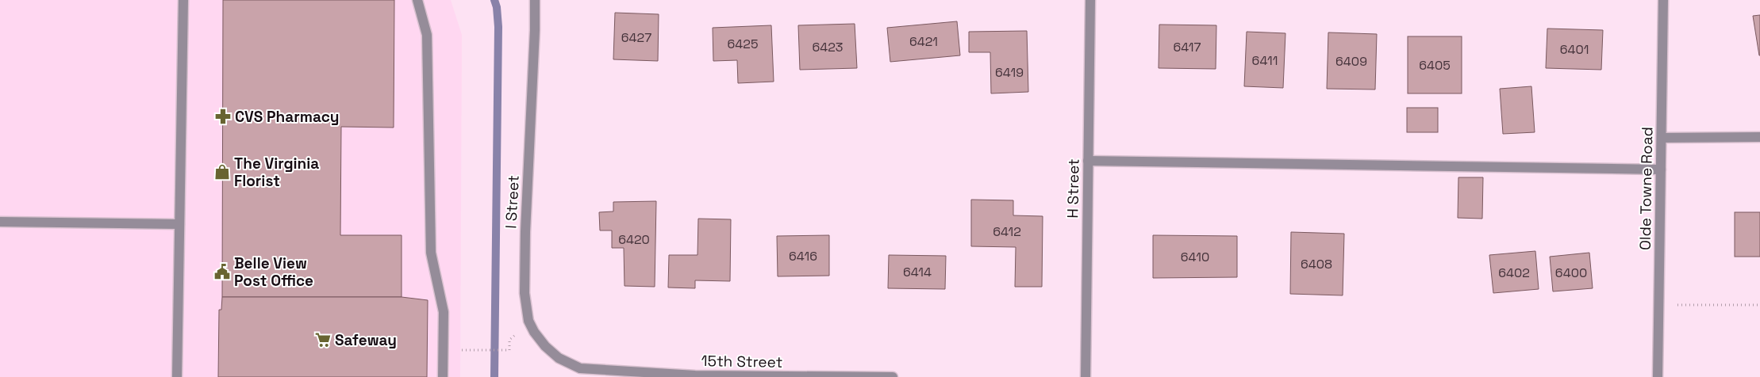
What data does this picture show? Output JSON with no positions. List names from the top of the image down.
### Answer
{
  "streets": {
    "street": [
      "H Street",
      "Olde Towne Road",
      "I Street",
      "15th Street"
    ]
  },
  "crossings": [
    ["I Street", "15th Street"]
  ],
  "places": {
    "pharmacy": ["CVS Pharmacy"],
    "shop": ["The Virginia Florist"],
    "public building": ["Belle View Post Office"],
    "supermarket": ["Safeway"]
  },
  "house_numbers": [
    "6427",
    "6421",
    "6425",
    "6423",
    "6417",
    "6401",
    "6411",
    "6409",
    "6405",
    "6419",
    "6412",
    "6420",
    "6416",
    "6410",
    "6408",
    "6414",
    "6402",
    "6400"
  ]
}
